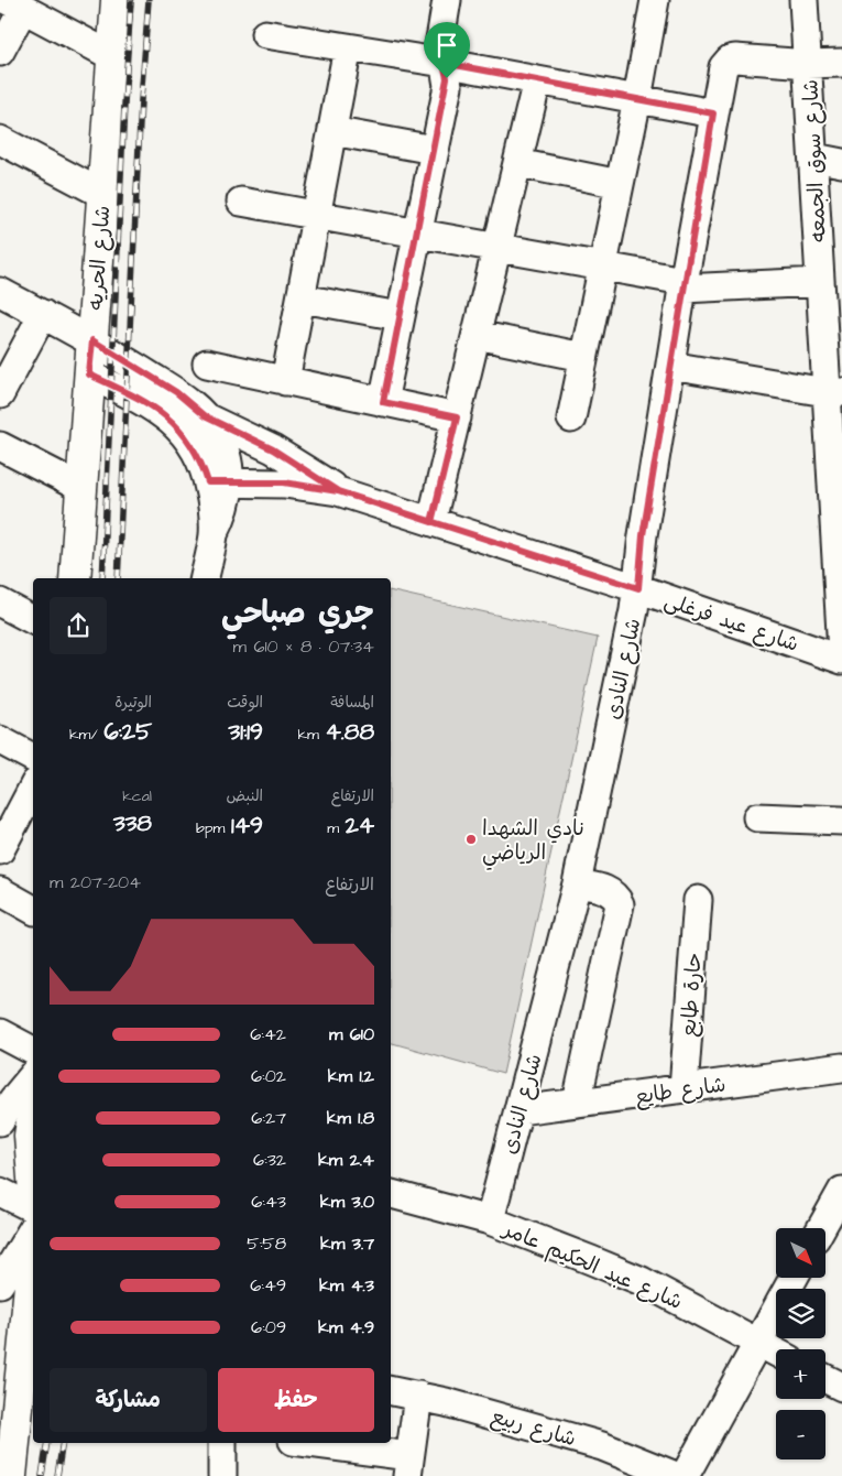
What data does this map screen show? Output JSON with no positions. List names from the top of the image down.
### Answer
{
  "streets": {
    "main road": ["شارع الحريه"],
    "street": [
      "شارع سوق الجمعه",
      "شارع عيد فرغلى",
      "شارع النادى",
      "حارة طابع",
      "شارع طايع",
      "شارع عبد الحكيم عامر",
      "شارع ربيع"
    ]
  },
  "crossings": [
    ["شارع سوق الجمعه", "شارع النادى"],
    ["شارع عيد فرغلى", "شارع النادى"],
    ["شارع النادى", "شارع طايع"],
    ["شارع النادى", "شارع عبد الحكيم عامر"],
    ["حارة طابع", "شارع طايع"]
  ],
  "places": ["نادي الشهدا الرياضي"],
  "north": "bottom right",
  "page": {
    "heading": ["جري صباحي", "07:34 · 8 × 610 m"],
    "stats": [
      ["المسافة", "4.88 km"],
      ["الوقت", "31:19"],
      ["الوتيرة", "6:25 /km"],
      ["الارتفاع", "24 m"],
      ["النبض", "149 bpm"],
      ["kcal", "338"]
    ],
    "chart": ["الارتفاع", "204–207 m"],
    "list": [
      {
        "name": "610 m",
        "note": "6:42"
      },
      {
        "name": "1.2 km",
        "note": "6:02"
      },
      {
        "name": "1.8 km",
        "note": "6:27"
      },
      {
        "name": "2.4 km",
        "note": "6:32"
      },
      {
        "name": "3.0 km",
        "note": "6:43"
      },
      {
        "name": "3.7 km",
        "note": "5:58"
      },
      {
        "name": "4.3 km",
        "note": "6:49"
      },
      {
        "name": "4.9 km",
        "note": "6:09"
      }
    ],
    "map_buttons": ["+", "−"],
    "buttons": ["حفظ", "مشاركة"]
  }
}
